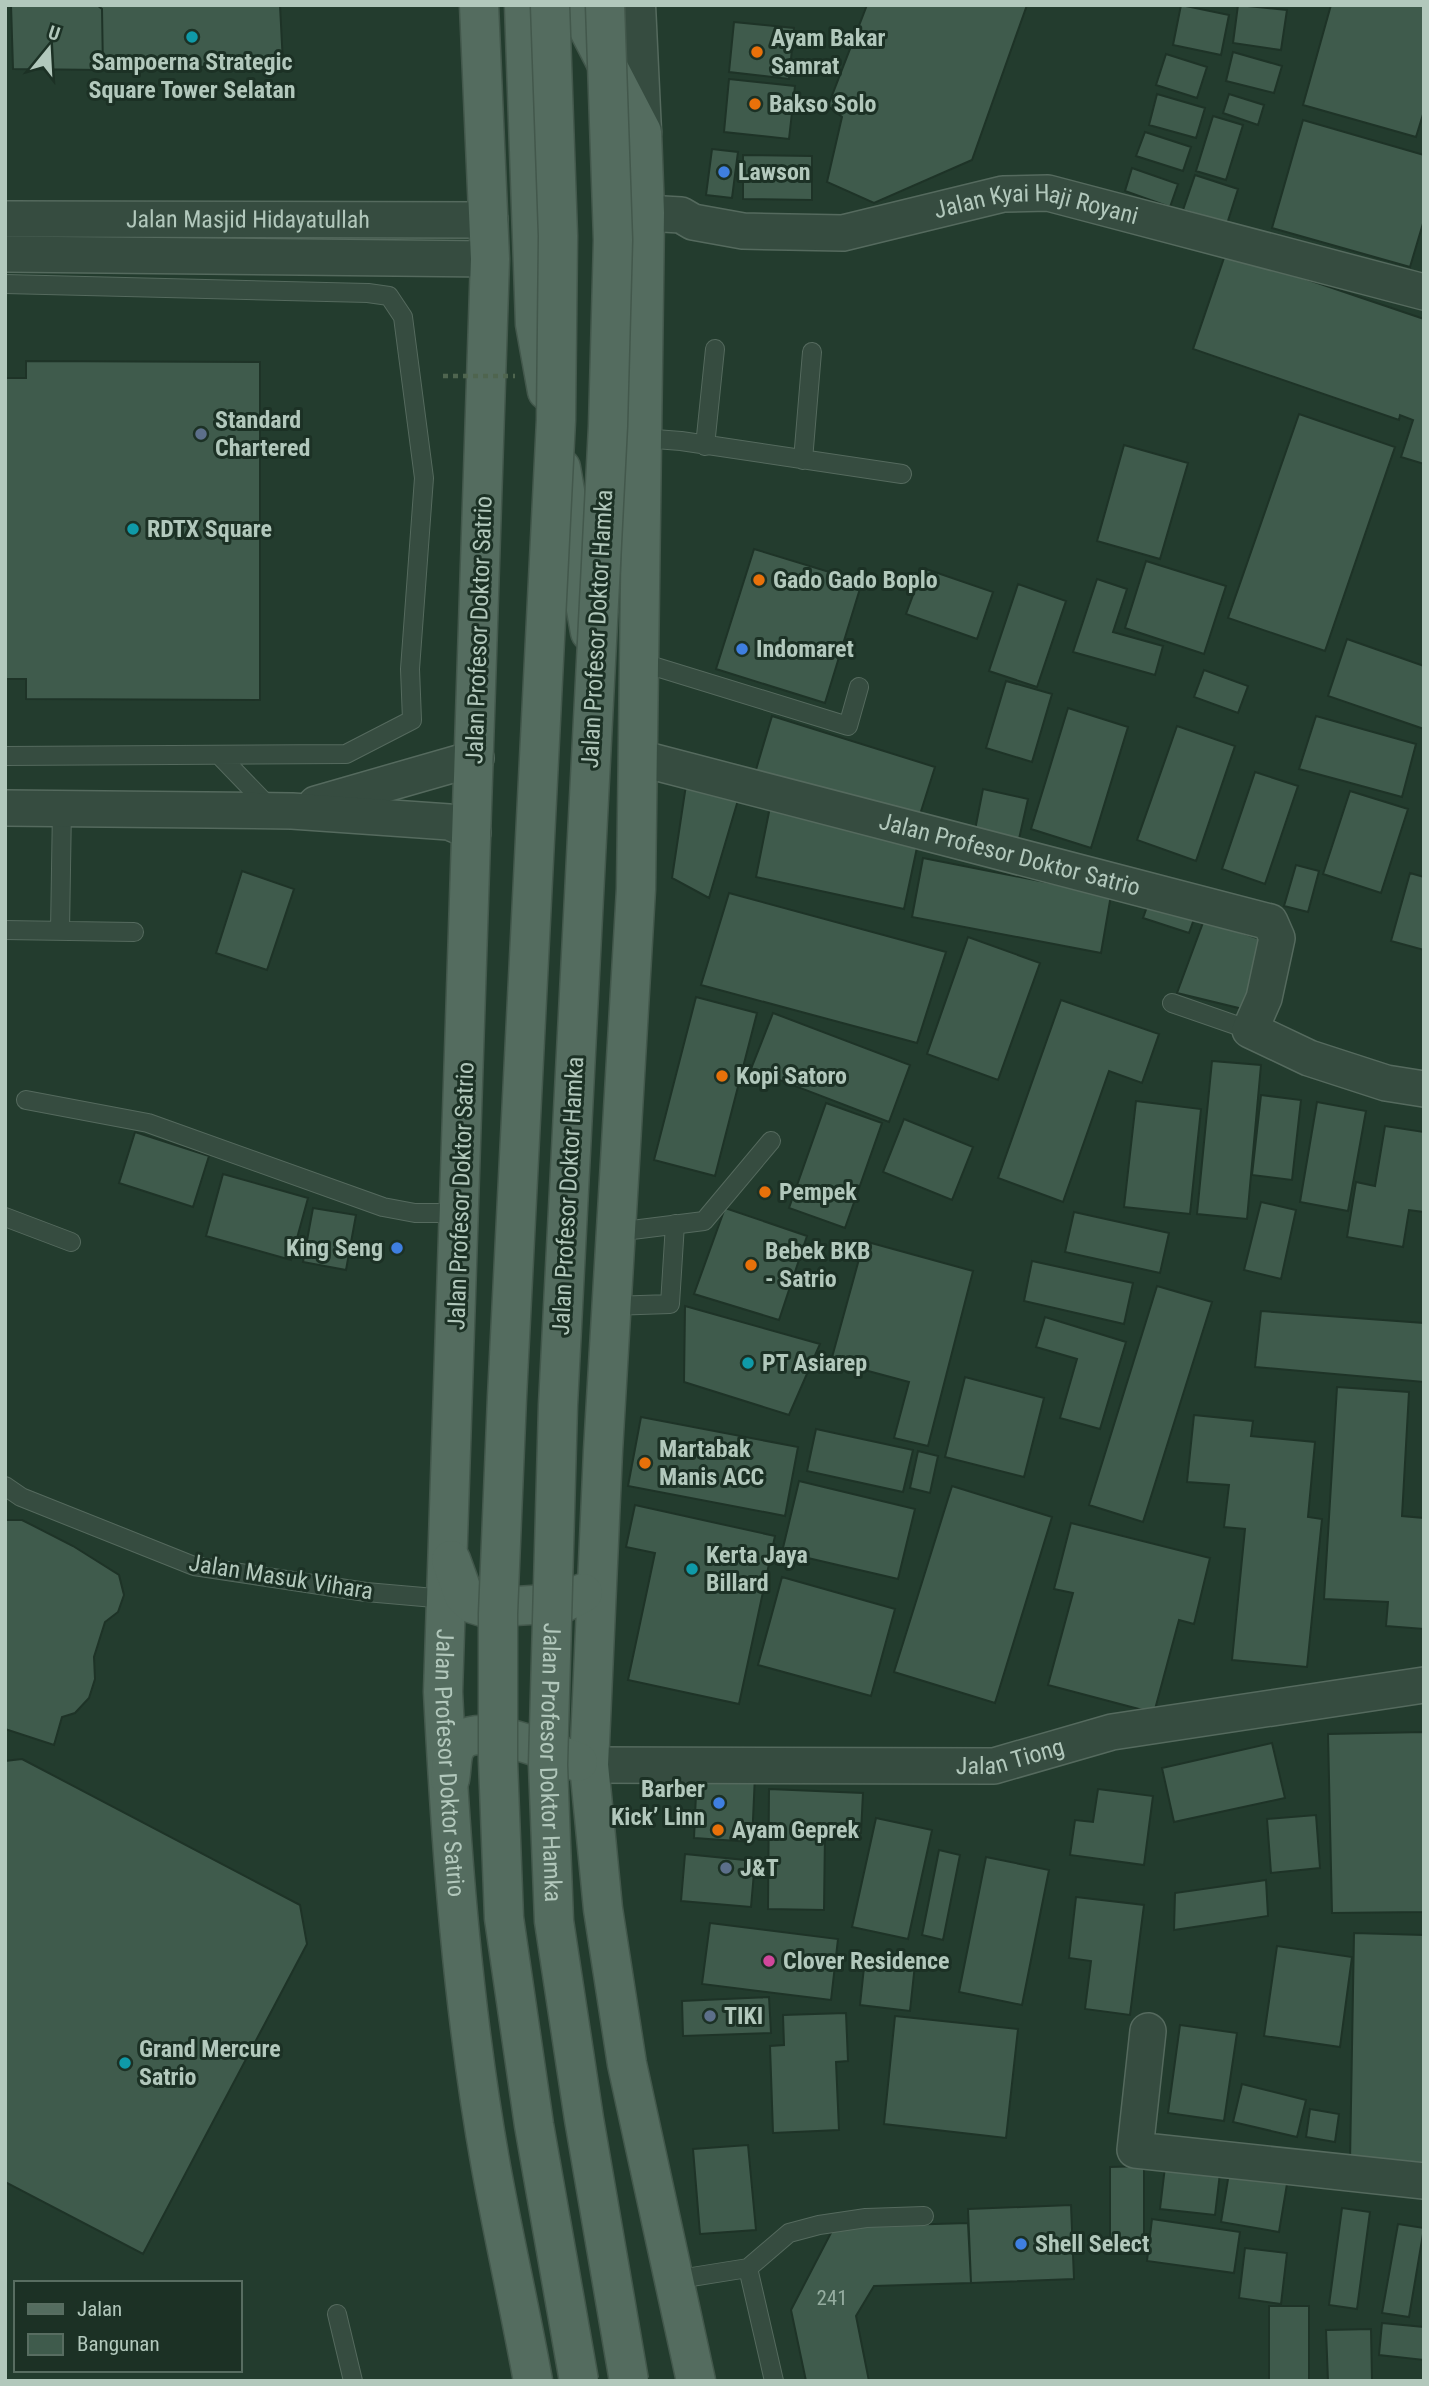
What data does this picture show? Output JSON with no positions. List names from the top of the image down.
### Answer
{
  "streets": {
    "main road": ["Jalan Profesor Doktor Hamka", "Jalan Profesor Doktor Satrio"],
    "street": ["Jalan Kyai Haji Royani", "Jalan Masjid Hidayatullah", "Jalan Tiong"],
    "lane": ["Jalan Masuk Vihara"]
  },
  "crossings": [
    ["Jalan Masjid Hidayatullah", "Jalan Profesor Doktor Satrio"],
    ["Jalan Profesor Doktor Satrio", "Jalan Masuk Vihara"]
  ],
  "places": [
    "Sampoerna Strategic Square Tower Selatan",
    "Ayam Bakar Samrat",
    "Bakso Solo",
    "Lawson",
    "Standard Chartered",
    "RDTX Square",
    "Gado Gado Boplo",
    "Indomaret",
    "Kopi Satoro",
    "Pempek",
    "King Seng",
    "Bebek BKB - Satrio",
    "PT Asiarep",
    "Martabak Manis ACC",
    "Kerta Jaya Billard",
    "Barber Kick’ Linn",
    "Ayam Geprek",
    "J&T",
    "Clover Residence",
    "TIKI",
    "Grand Mercure Satrio",
    "Shell Select"
  ],
  "house_numbers": ["241"],
  "legend": ["Jalan", "Bangunan"],
  "north": "top"
}
